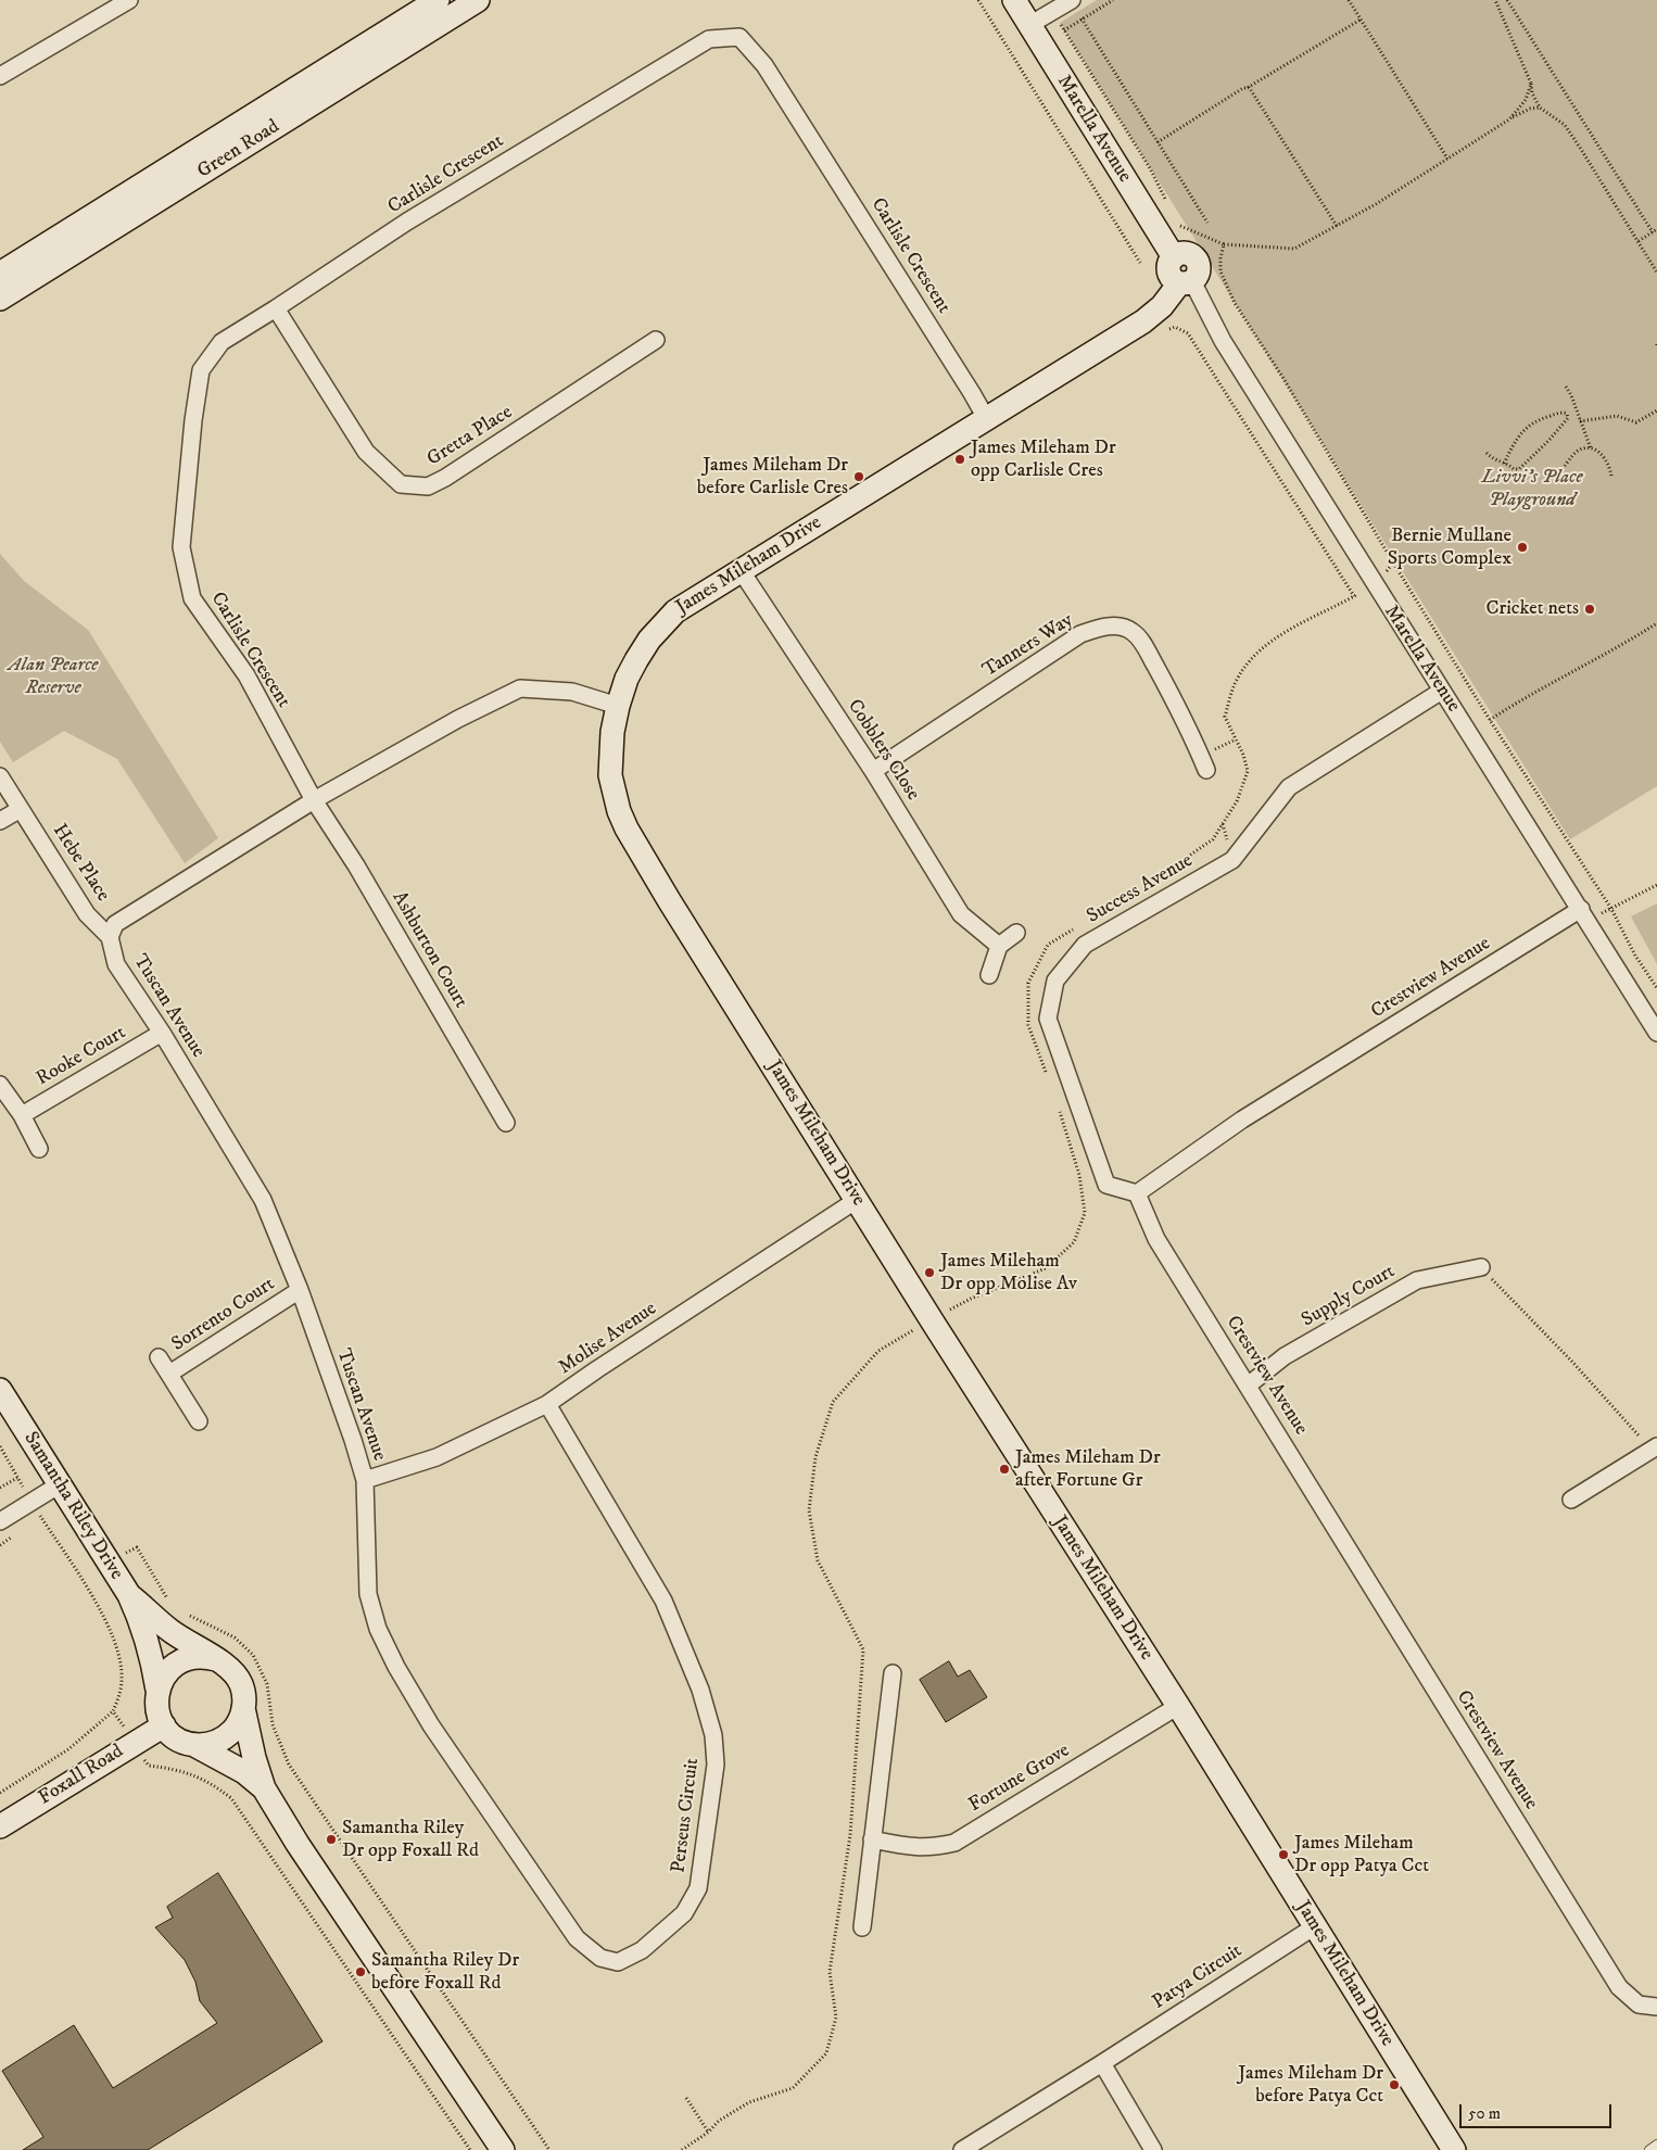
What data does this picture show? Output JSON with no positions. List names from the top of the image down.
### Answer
{
  "streets": {
    "street": [
      "Marella Avenue",
      "Green Road",
      "Carlisle Crescent",
      "Gretta Place",
      "James Mileham Drive",
      "Tanners Way",
      "Cobblers Close",
      "Hebe Place",
      "Success Avenue",
      "Ashburton Court",
      "Crestview Avenue",
      "Tuscan Avenue",
      "Rooke Court",
      "Supply Court",
      "Sorrento Court",
      "Molise Avenue",
      "Samantha Riley Drive",
      "Foxall Road",
      "Fortune Grove",
      "Perseus Circuit",
      "Patya Circuit"
    ]
  },
  "crossings": [
    ["Marella Avenue", "James Mileham Drive"],
    ["Marella Avenue", "Success Avenue"],
    ["Marella Avenue", "Crestview Avenue"],
    ["Carlisle Crescent", "Gretta Place"],
    ["Carlisle Crescent", "James Mileham Drive"],
    ["Carlisle Crescent", "Ashburton Court"],
    ["James Mileham Drive", "Cobblers Close"],
    ["James Mileham Drive", "Molise Avenue"],
    ["James Mileham Drive", "Fortune Grove"],
    ["James Mileham Drive", "Patya Circuit"],
    ["Tanners Way", "Cobblers Close"],
    ["Hebe Place", "Tuscan Avenue"],
    ["Success Avenue", "Crestview Avenue"],
    ["Crestview Avenue", "Supply Court"],
    ["Tuscan Avenue", "Rooke Court"],
    ["Tuscan Avenue", "Sorrento Court"],
    ["Tuscan Avenue", "Molise Avenue"],
    ["Tuscan Avenue", "Perseus Circuit"],
    ["Molise Avenue", "Perseus Circuit"],
    ["Samantha Riley Drive", "Foxall Road"]
  ],
  "parks": ["Livvi's Place Playground", "Alan Pearce Reserve"],
  "places": [
    "James Mileham Dr opp Carlisle Cres",
    "James Mileham Dr before Carlisle Cres",
    "Bernie Mullane Sports Complex",
    "Cricket nets",
    "James Mileham Dr opp Molise Av",
    "James Mileham Dr after Fortune Gr",
    "Samantha Riley Dr opp Foxall Rd",
    "James Mileham Dr opp Patya Cct",
    "Samantha Riley Dr before Foxall Rd",
    "James Mileham Dr before Patya Cct"
  ],
  "scale_bar": "50 m"
}
